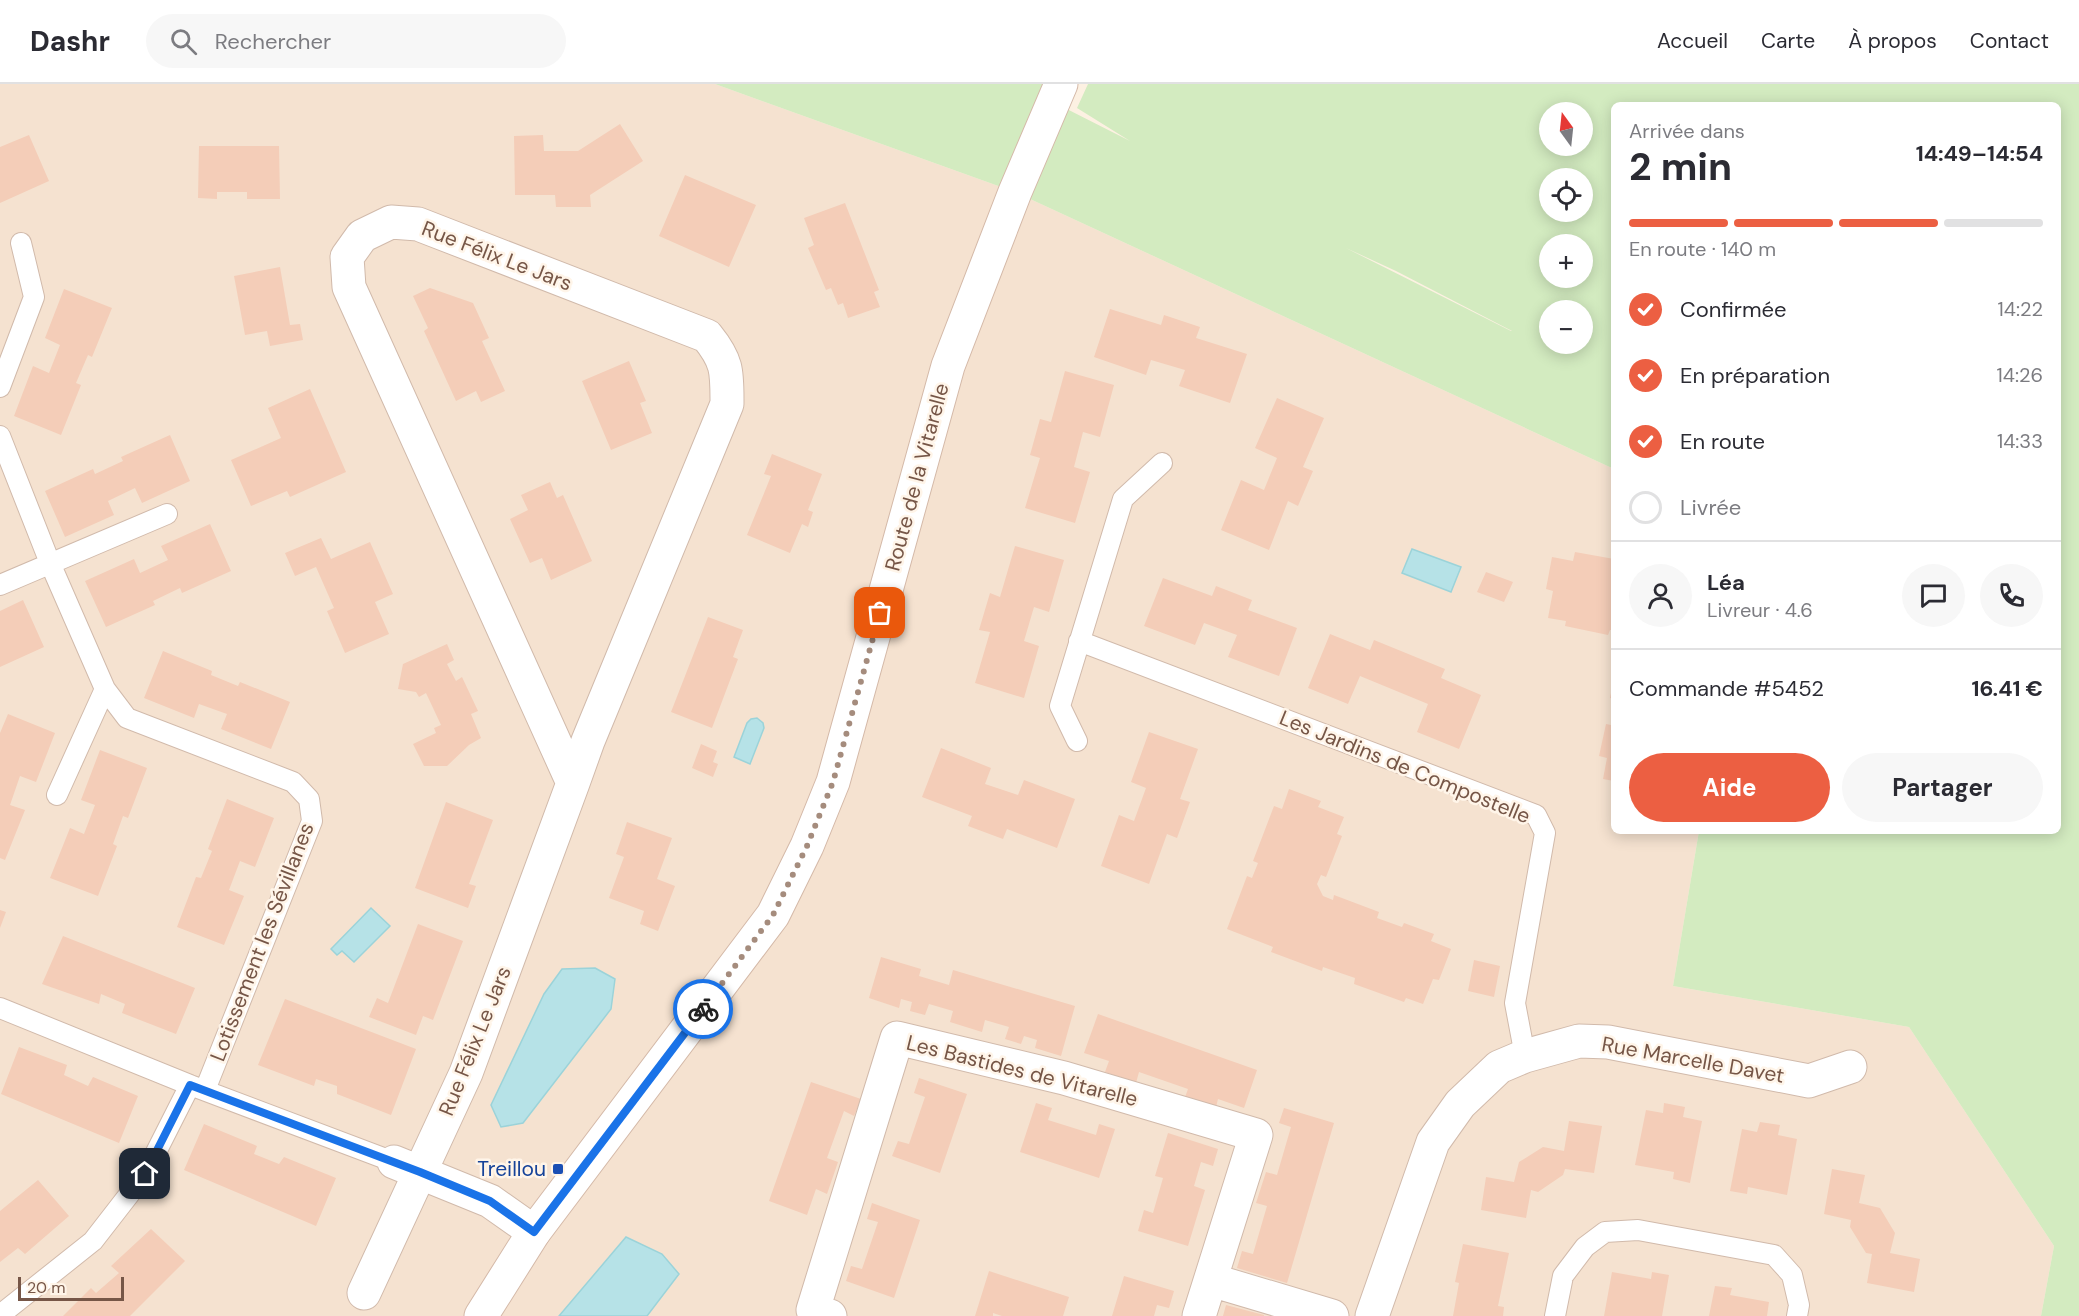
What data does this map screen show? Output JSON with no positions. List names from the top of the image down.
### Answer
{
  "streets": {
    "street": [
      "Rue Félix Le Jars",
      "Route de la Vitarelle",
      "Rue Marcelle Davet",
      "Les Bastides de Vitarelle"
    ],
    "lane": ["Les Jardins de Compostelle", "Lotissement les Sévillanes"]
  },
  "crossings": [
    ["Les Jardins de Compostelle", "Rue Marcelle Davet"]
  ],
  "places": {
    "transit": ["Treillou"]
  },
  "scale_bar": "20 m",
  "north": "top",
  "page": {
    "header": "Dashr",
    "search": "Rechercher",
    "nav": [
      "Accueil",
      "Carte",
      "À propos",
      "Contact"
    ],
    "map_buttons": ["+", "−"],
    "heading": ["2 min", "Arrivée dans", "14:49–14:54"],
    "panel": [
      "Léa",
      "Livreur · 4.6",
      "Commande #5452",
      "16.41 €"
    ],
    "bar": "En route · 140 m",
    "list": [
      ["Confirmée", "14:22"],
      ["En préparation", "14:26"],
      ["En route", "14:33"],
      "Livrée"
    ],
    "buttons": ["Aide", "Partager"],
    "scale": "20 m"
  }
}
